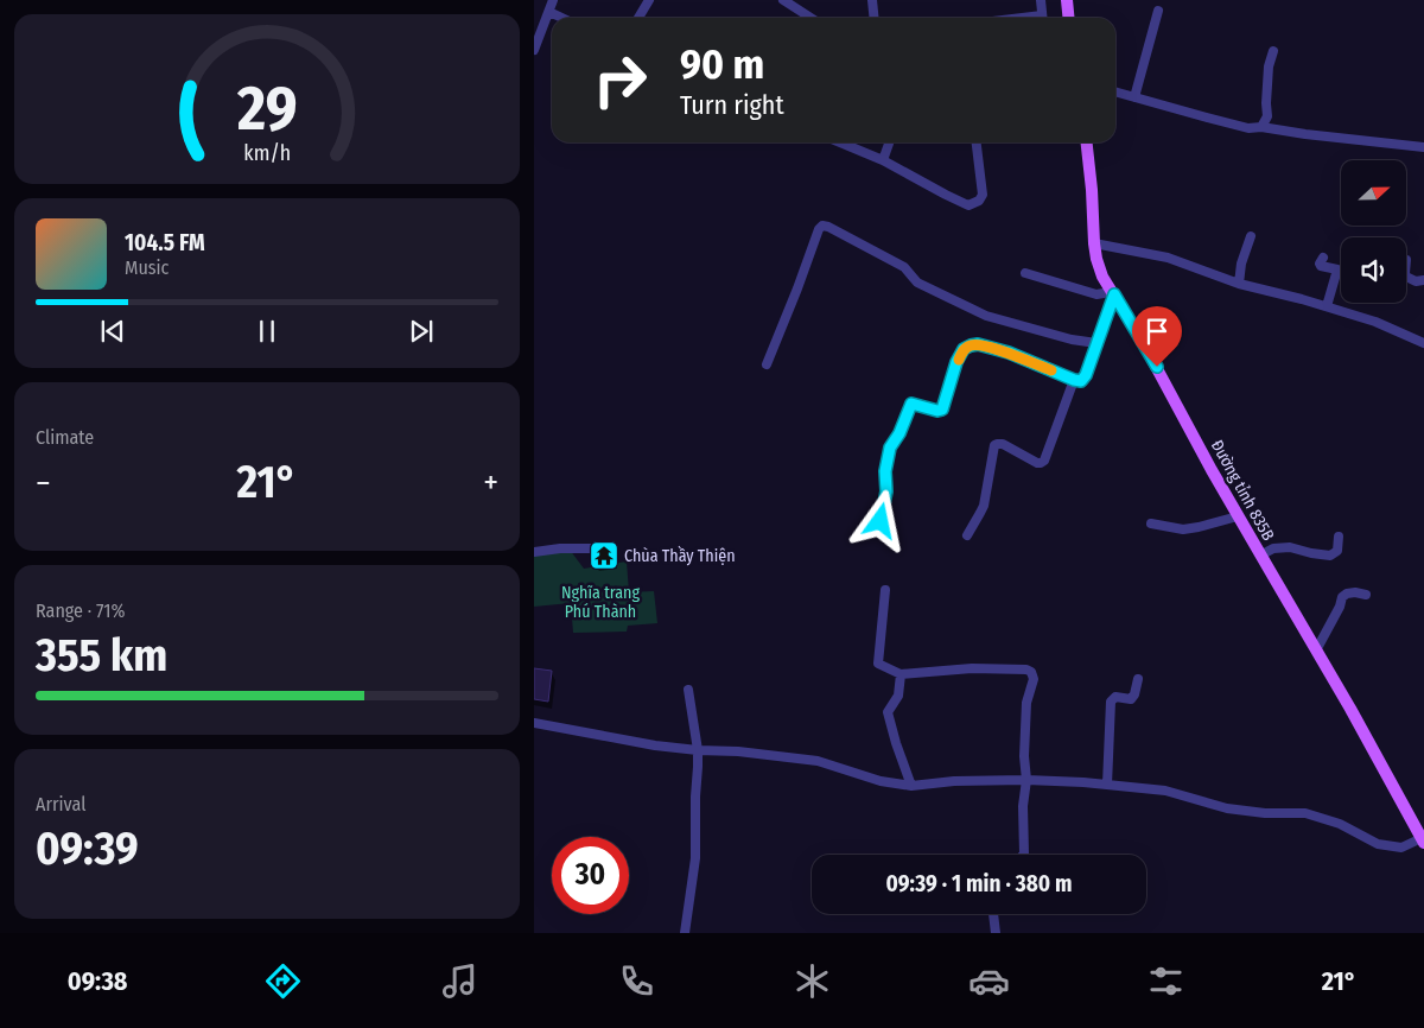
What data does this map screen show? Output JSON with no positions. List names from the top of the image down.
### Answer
{
  "streets": {
    "main road": ["Đường tỉnh 835B"]
  },
  "parks": ["Nghĩa trang Phú Thành"],
  "places": {
    "temple": ["Chùa Thầy Thiện"]
  },
  "north": "right",
  "page": {
    "turn": ["90 m", "Turn right"],
    "song": ["104.5 FM", "Music"],
    "tile": [
      "Climate",
      ["Range · 71%", "355 km"],
      ["Arrival", "09:39"]
    ],
    "heat": ["−", "21°", "+"],
    "limit": "30",
    "trip": "09:39 · 1 min · 380 m",
    "tabs": ["09:38", "21°"],
    "gauge": ["29", "km/h"]
  }
}
